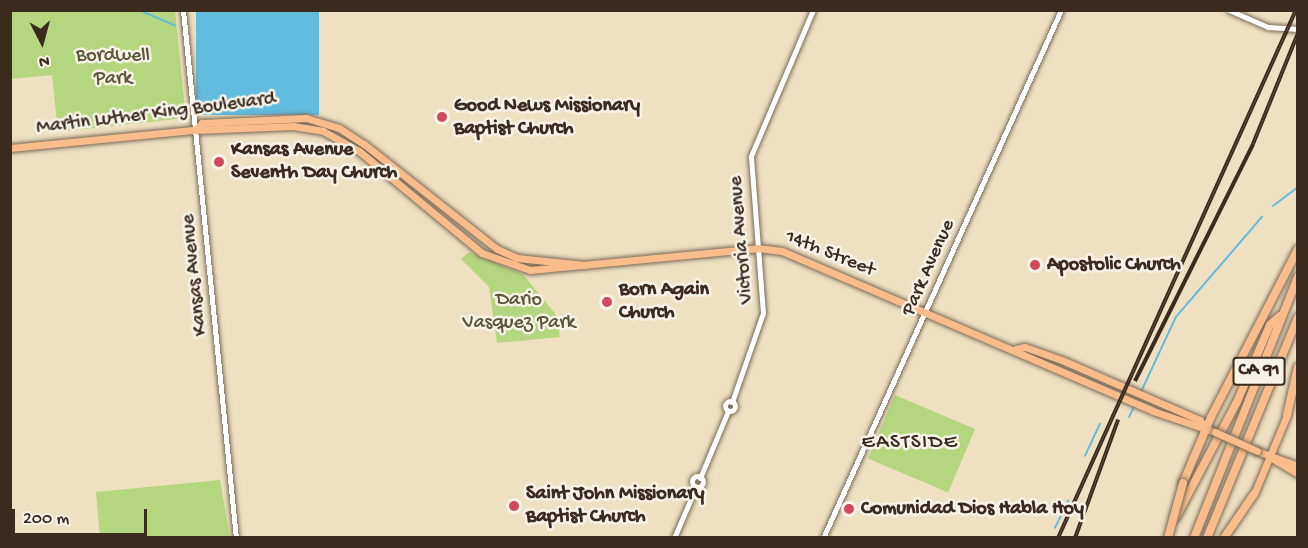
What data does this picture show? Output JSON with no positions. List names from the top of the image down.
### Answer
{
  "streets": {
    "highway": ["CA 91"],
    "main road": ["Martin Luther King Boulevard", "14th Street"],
    "street": ["Victoria Avenue", "Park Avenue", "Kansas Avenue"]
  },
  "crossings": [
    ["Martin Luther King Boulevard", "14th Street"],
    ["Martin Luther King Boulevard", "Kansas Avenue"],
    ["Victoria Avenue", "14th Street"],
    ["14th Street", "Park Avenue"],
    ["14th Street", "Kansas Avenue"]
  ],
  "districts": ["EASTSIDE"],
  "parks": ["Bordwell Park", "Dario Vasquez Park"],
  "places": [
    "Good News Missionary Baptist Church",
    "Kansas Avenue Seventh Day Church",
    "Apostolic Church",
    "Born Again Church",
    "Saint John Missionary Baptist Church",
    "Comunidad Dios Habla Hoy"
  ],
  "scale_bar": "200 m",
  "north": "bottom"
}
